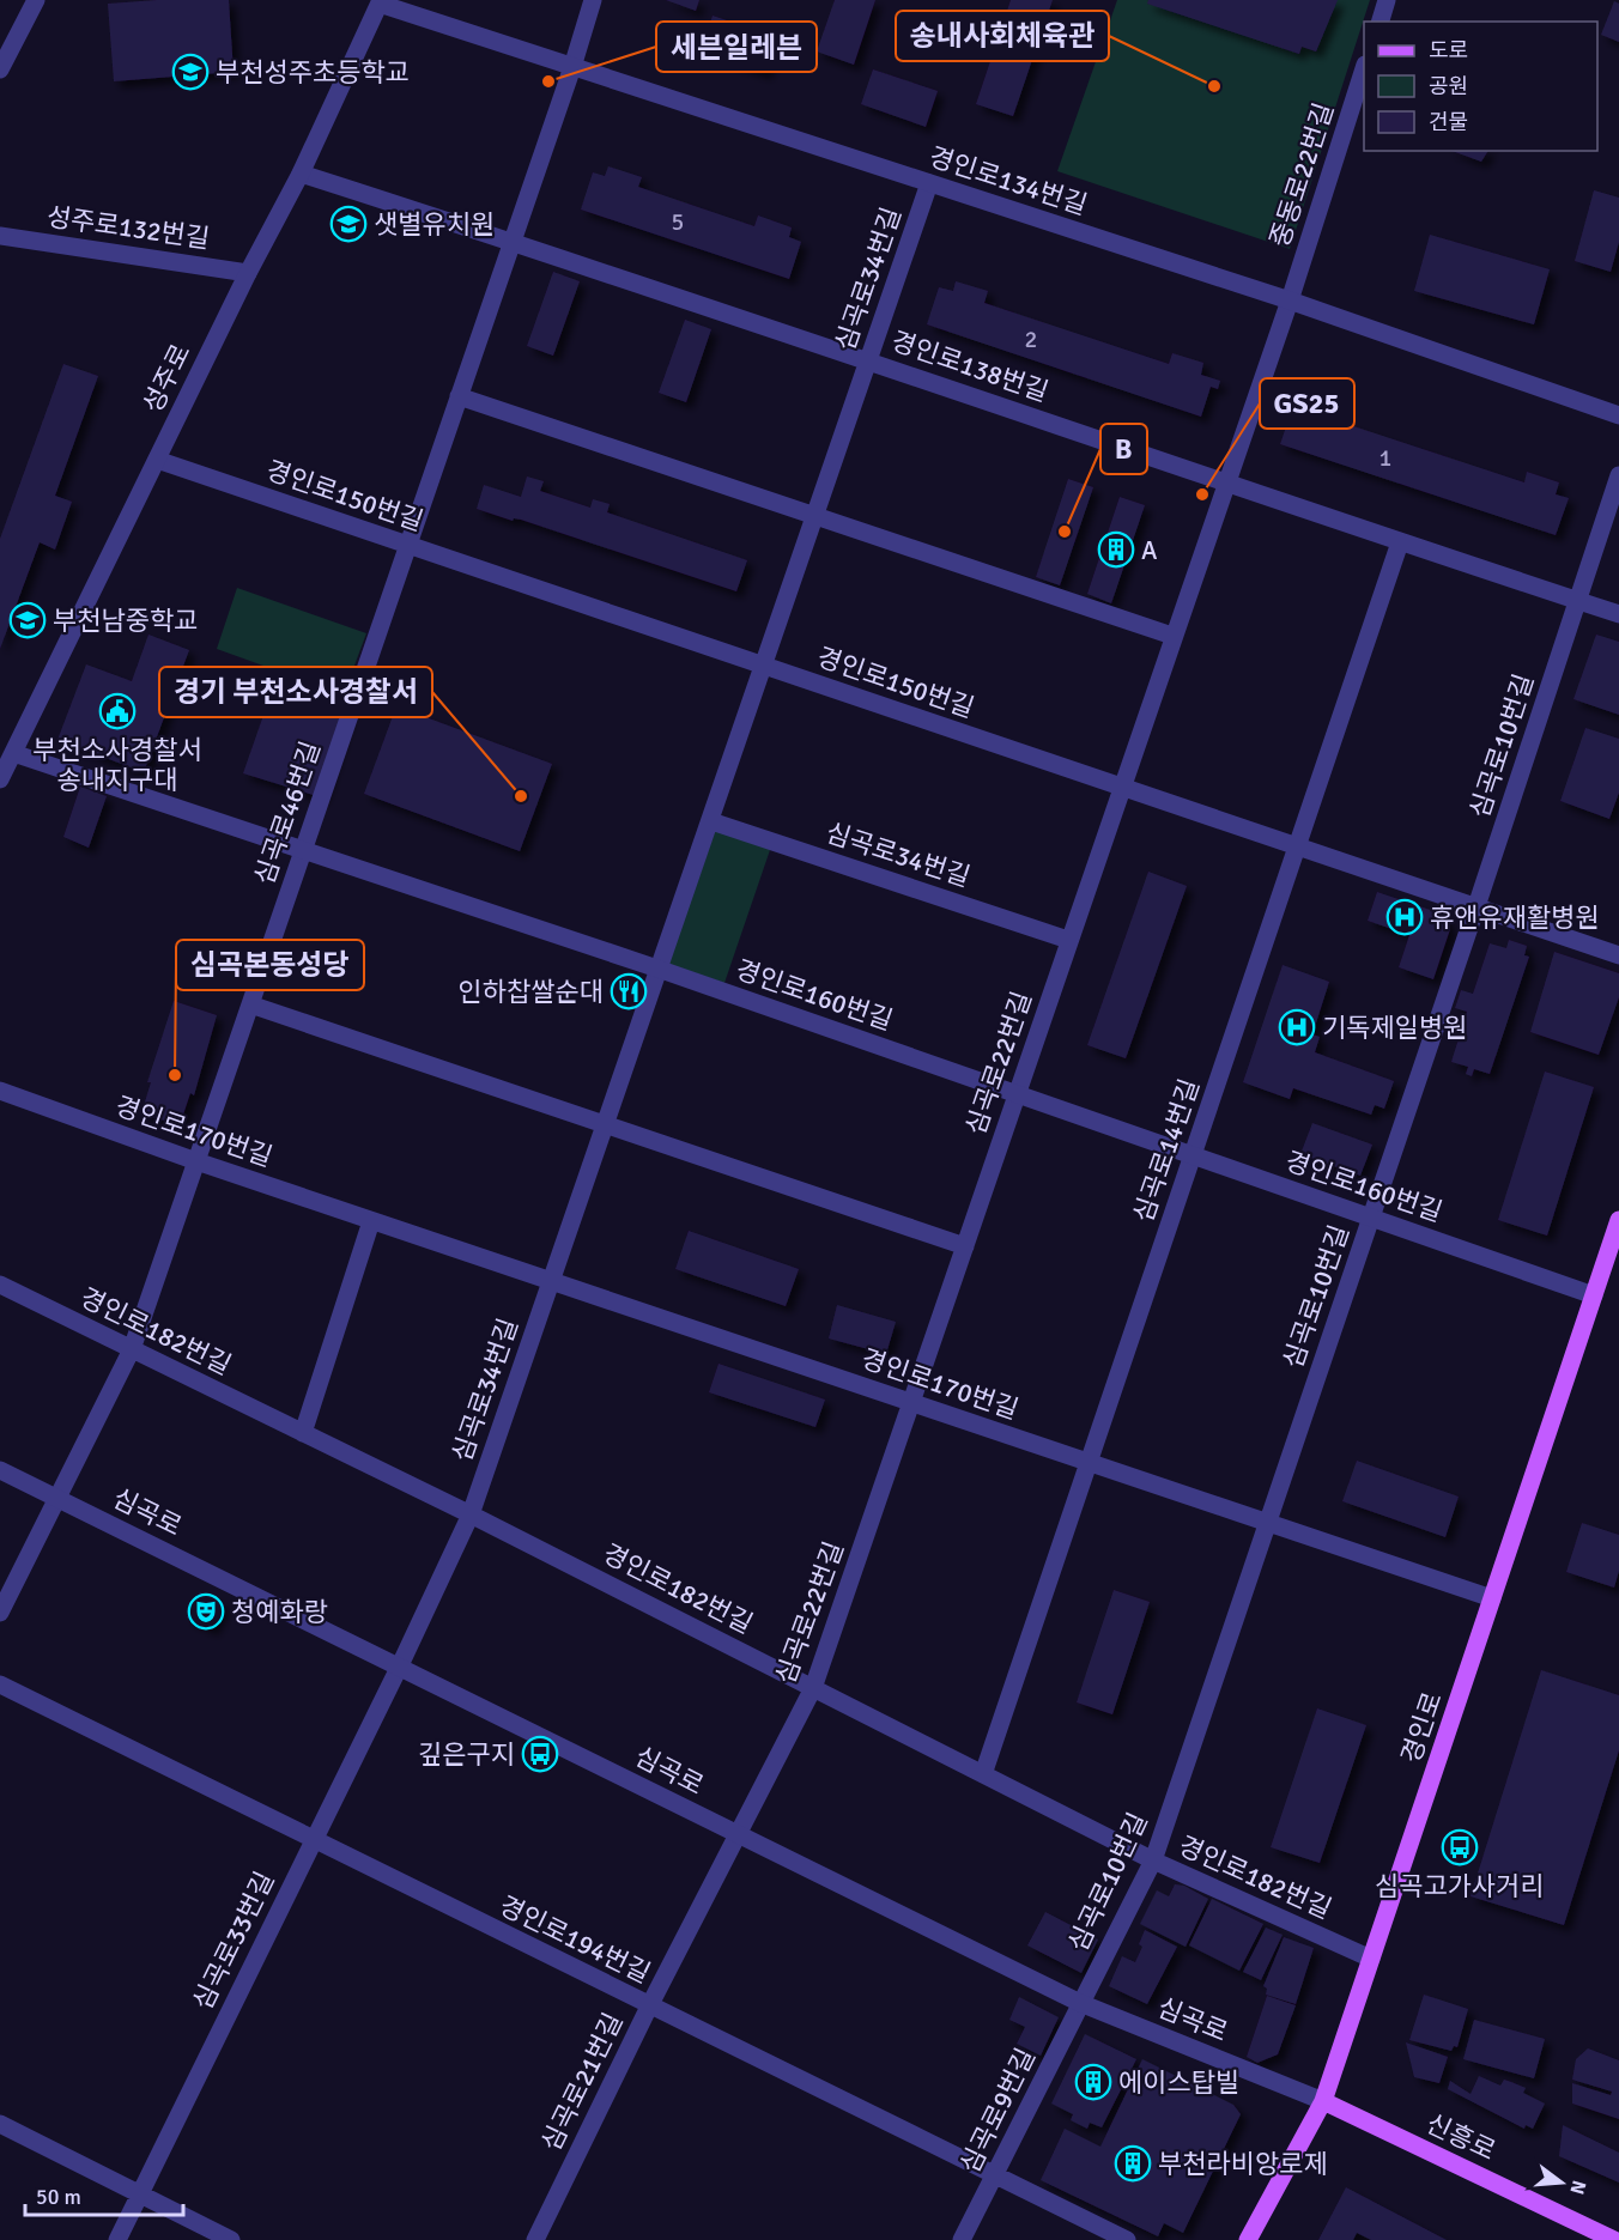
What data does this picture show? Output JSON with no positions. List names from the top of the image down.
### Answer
{
  "streets": {
    "main road": ["경인로", "신흥로"],
    "street": [
      "중동로22번길",
      "경인로134번길",
      "성주로132번길",
      "심곡로34번길",
      "경인로138번길",
      "성주로",
      "경인로150번길",
      "심곡로10번길",
      "심곡로46번길",
      "경인로160번길",
      "심곡로22번길",
      "경인로170번길",
      "심곡로14번길",
      "경인로182번길",
      "심곡로",
      "경인로194번길",
      "심곡로33번길",
      "심곡로21번길",
      "심곡로9번길"
    ]
  },
  "crossings": [
    ["중동로22번길", "경인로134번길"],
    ["중동로22번길", "심곡로22번길"],
    ["경인로134번길", "심곡로34번길"],
    ["경인로134번길", "성주로"],
    ["경인로134번길", "심곡로46번길"],
    ["경인로134번길", "심곡로22번길"],
    ["성주로132번길", "성주로"],
    ["심곡로34번길", "경인로138번길"],
    ["심곡로34번길", "경인로150번길"],
    ["심곡로34번길", "경인로160번길"],
    ["심곡로34번길", "심곡로22번길"],
    ["심곡로34번길", "경인로170번길"],
    ["심곡로34번길", "경인로182번길"],
    ["심곡로34번길", "심곡로"],
    ["심곡로34번길", "심곡로33번길"],
    ["경인로138번길", "성주로"],
    ["경인로138번길", "심곡로10번길"],
    ["경인로138번길", "심곡로46번길"],
    ["경인로138번길", "심곡로22번길"],
    ["경인로138번길", "심곡로14번길"],
    ["성주로", "경인로150번길"],
    ["성주로", "경인로160번길"],
    ["경인로150번길", "심곡로10번길"],
    ["경인로150번길", "심곡로46번길"],
    ["경인로150번길", "심곡로22번길"],
    ["경인로150번길", "심곡로14번길"],
    ["심곡로10번길", "경인로160번길"],
    ["심곡로10번길", "경인로170번길"],
    ["심곡로10번길", "경인로182번길"],
    ["심곡로10번길", "심곡로"],
    ["심곡로10번길", "심곡로9번길"],
    ["심곡로46번길", "경인로160번길"],
    ["심곡로46번길", "경인로170번길"],
    ["심곡로46번길", "경인로182번길"],
    ["심곡로46번길", "심곡로"],
    ["경인로160번길", "심곡로22번길"],
    ["경인로160번길", "심곡로14번길"],
    ["경인로160번길", "경인로"],
    ["심곡로22번길", "경인로170번길"],
    ["심곡로22번길", "경인로182번길"],
    ["심곡로22번길", "심곡로"],
    ["심곡로22번길", "심곡로21번길"],
    ["경인로170번길", "심곡로14번길"],
    ["경인로170번길", "경인로"],
    ["심곡로14번길", "경인로182번길"],
    ["경인로182번길", "경인로"],
    ["심곡로", "경인로"],
    ["심곡로", "심곡로33번길"],
    ["심곡로", "심곡로21번길"],
    ["심곡로", "심곡로9번길"],
    ["심곡로", "신흥로"],
    ["경인로", "신흥로"],
    ["경인로194번길", "심곡로33번길"],
    ["경인로194번길", "심곡로21번길"],
    ["경인로194번길", "심곡로9번길"]
  ],
  "places": {
    "school or university": ["부천성주초등학교", "샛별유치원", "부천남중학교"],
    "other": [
      "세븐일레븐",
      "송내사회체육관",
      "GS25",
      "B",
      "경기 부천소사경찰서",
      "심곡본동성당"
    ],
    "building": ["A", "에이스탑빌", "부천라비앙로제"],
    "public building": ["부천소사경찰서 송내지구대"],
    "hospital": ["휴앤유재활병원", "기독제일병원"],
    "restaurant": ["인하찹쌀순대"],
    "theatre": ["청예화랑"],
    "bus stop": ["깊은구지", "심곡고가사거리"]
  },
  "house_numbers": ["5", "2", "1"],
  "legend": ["도로", "공원", "건물"],
  "scale_bar": "50 m",
  "north": "right"
}
